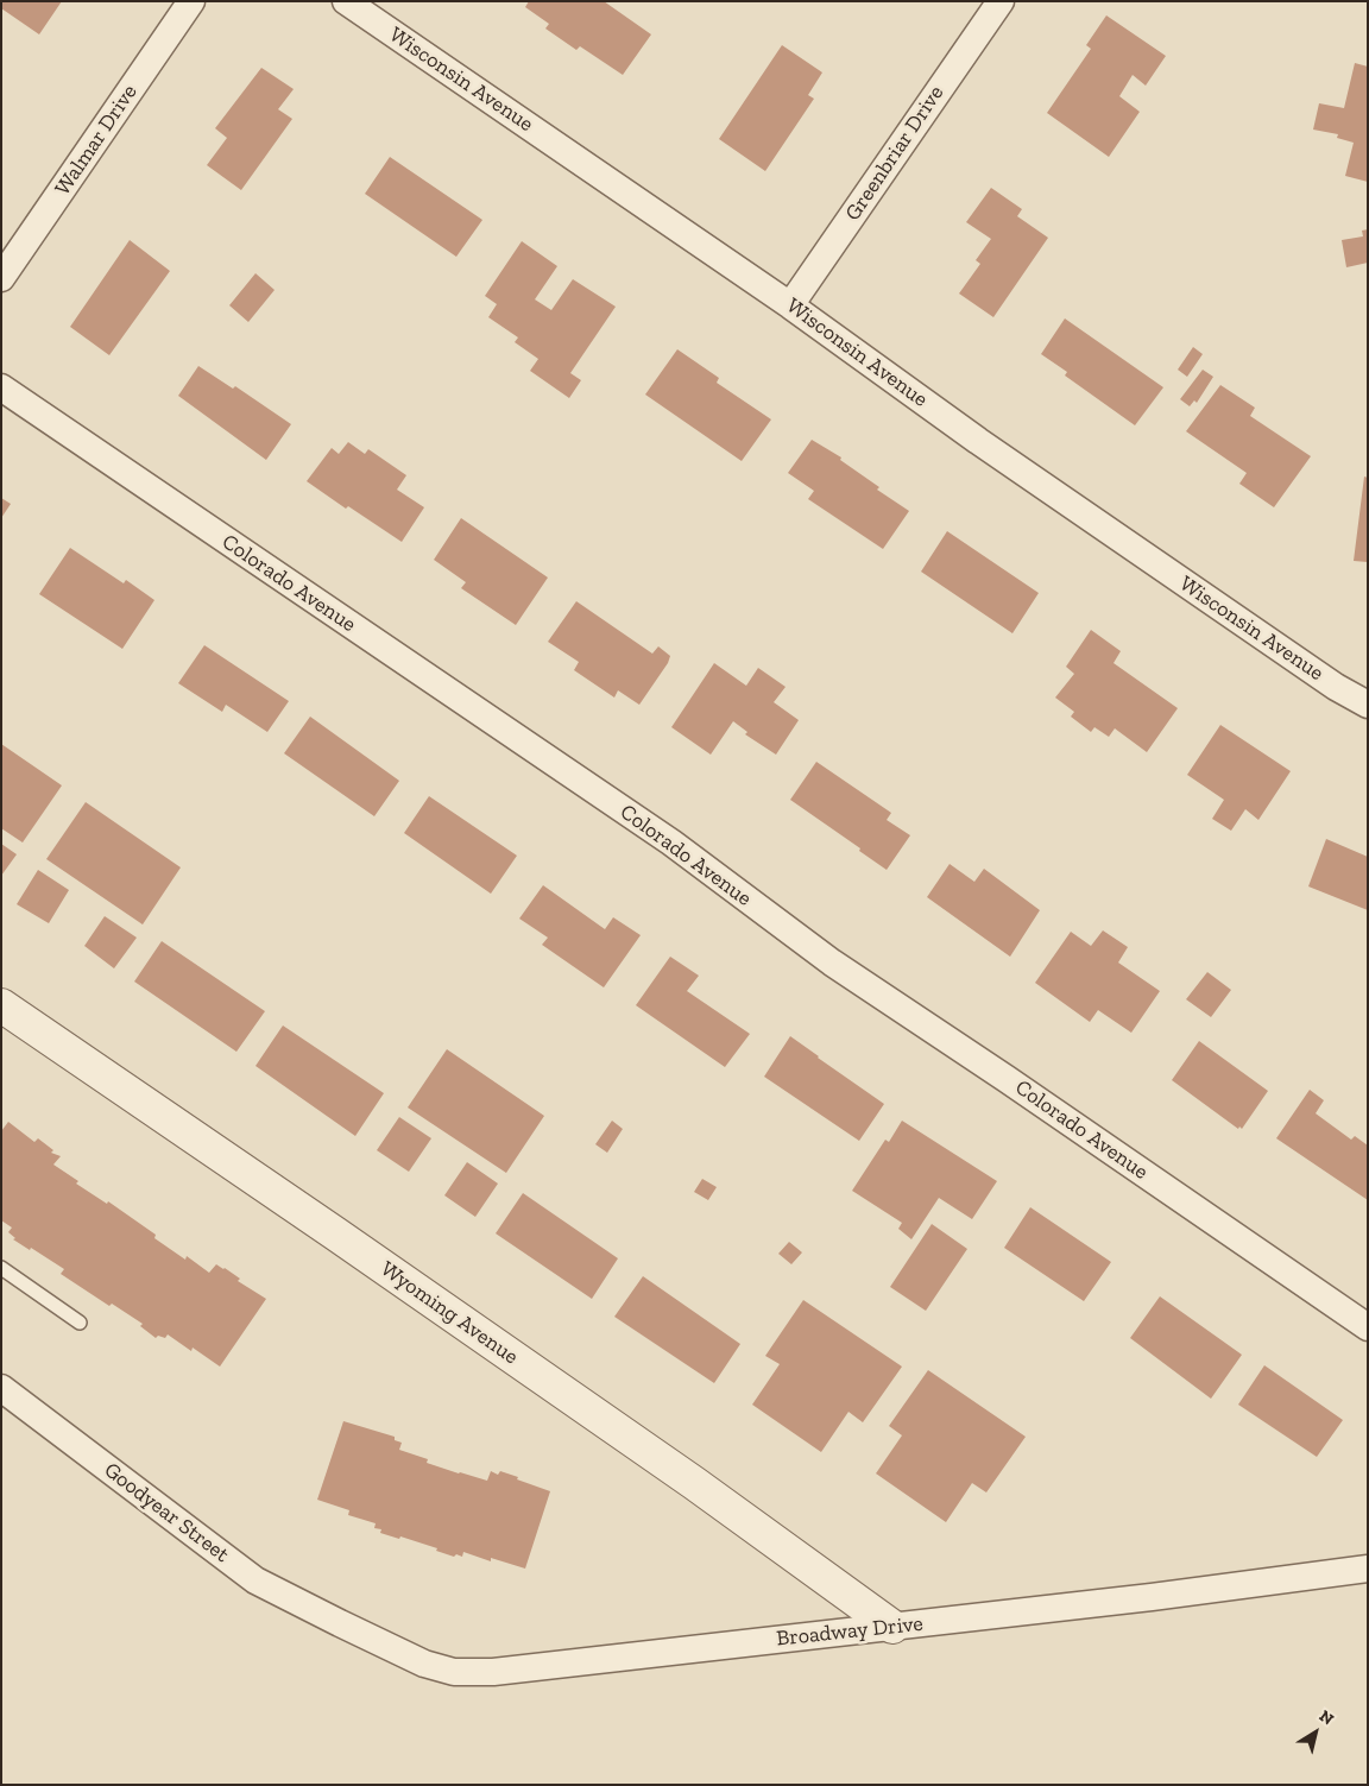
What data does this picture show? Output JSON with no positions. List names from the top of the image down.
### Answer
{
  "streets": {
    "street": [
      "Wisconsin Avenue",
      "Walmar Drive",
      "Greenbriar Drive",
      "Colorado Avenue",
      "Wyoming Avenue",
      "Goodyear Street",
      "Broadway Drive"
    ]
  },
  "crossings": [
    ["Wisconsin Avenue", "Greenbriar Drive"],
    ["Wyoming Avenue", "Broadway Drive"],
    ["Goodyear Street", "Broadway Drive"]
  ],
  "north": "top right"
}
